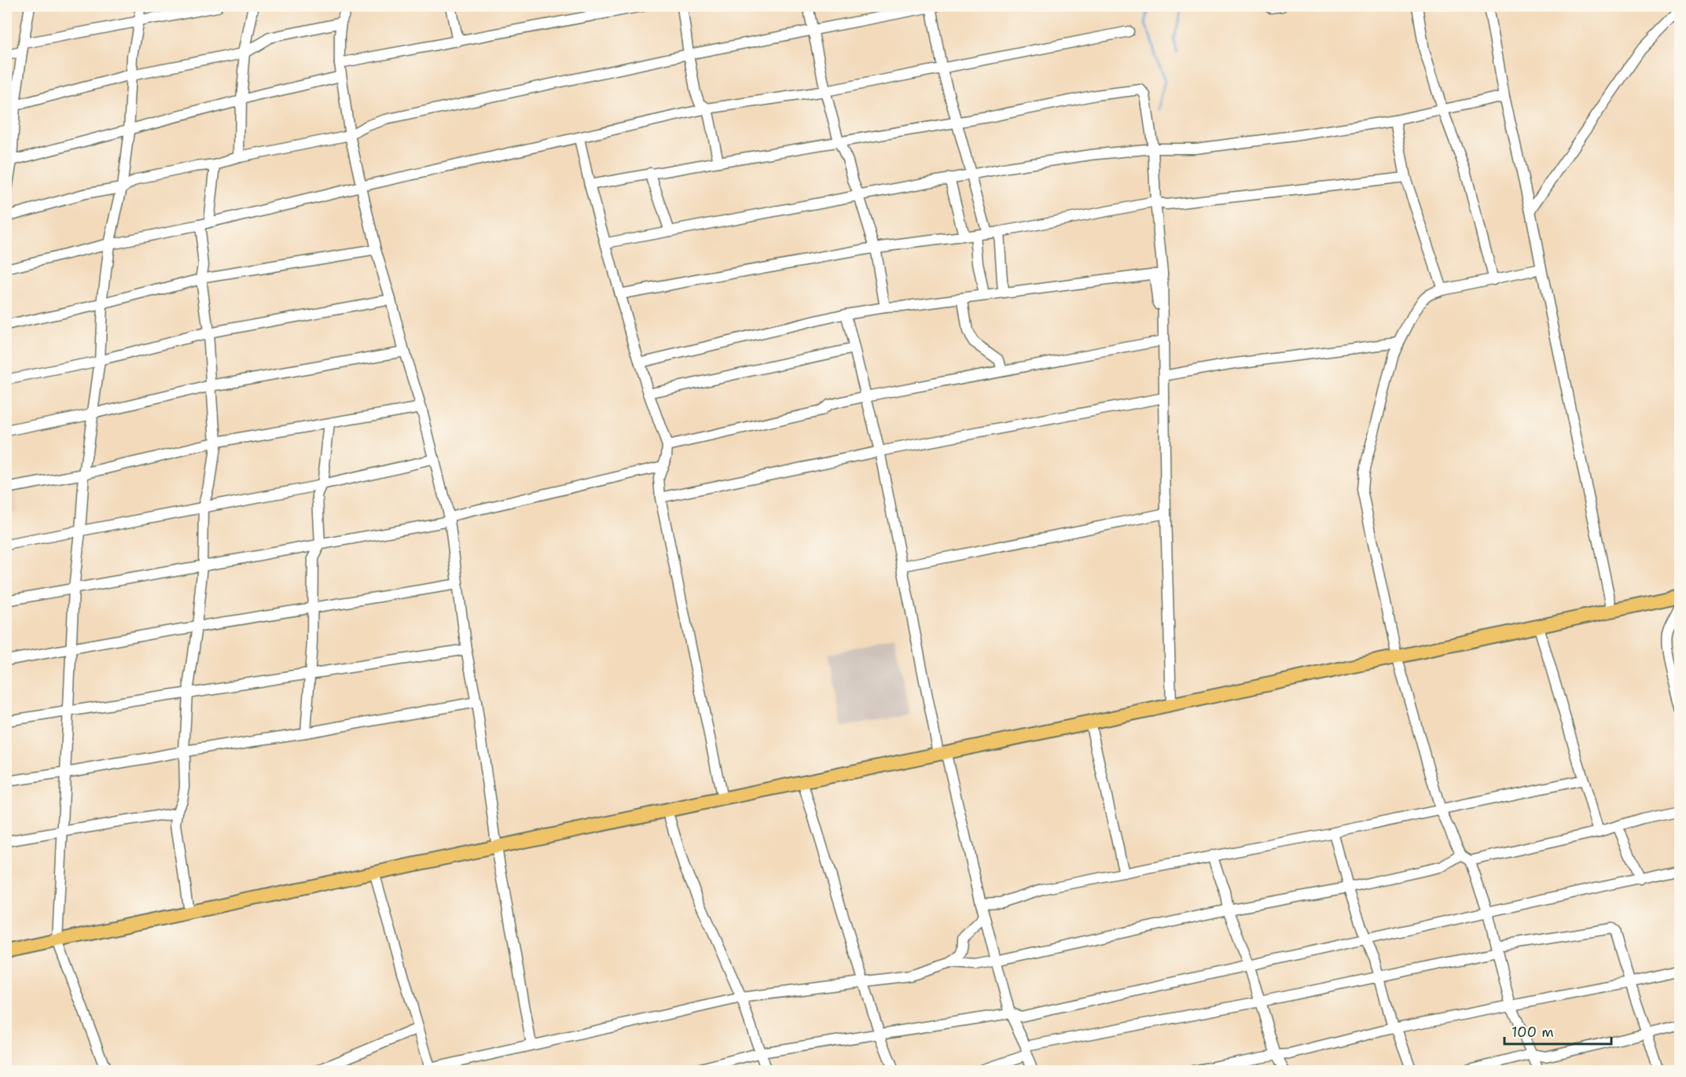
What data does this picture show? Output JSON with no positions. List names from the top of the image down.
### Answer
{
  "scale_bar": "100 m"
}
